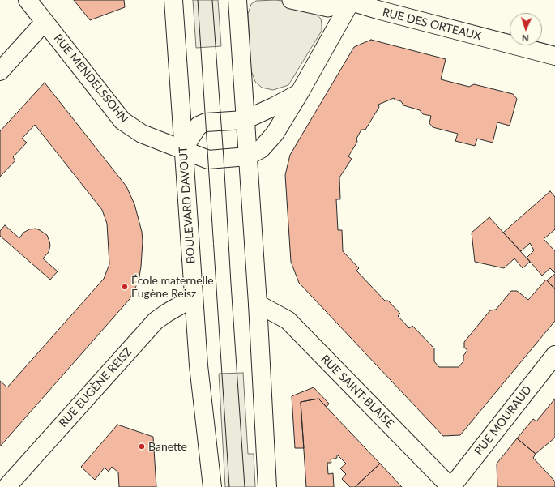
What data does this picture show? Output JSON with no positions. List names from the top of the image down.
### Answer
{
  "streets": {
    "street": [
      "RUE DES ORTEAUX",
      "RUE MENDELSSOHN",
      "BOULEVARD DAVOUT",
      "RUE EUGÈNE REISZ",
      "RUE SAINT-BLAISE",
      "RUE MOURAUD"
    ]
  },
  "crossings": [
    ["RUE MENDELSSOHN", "BOULEVARD DAVOUT"],
    ["BOULEVARD DAVOUT", "RUE EUGÈNE REISZ"],
    ["RUE SAINT-BLAISE", "RUE MOURAUD"]
  ],
  "places": ["École maternelle Eugène Reisz", "Banette"],
  "north": "bottom"
}
